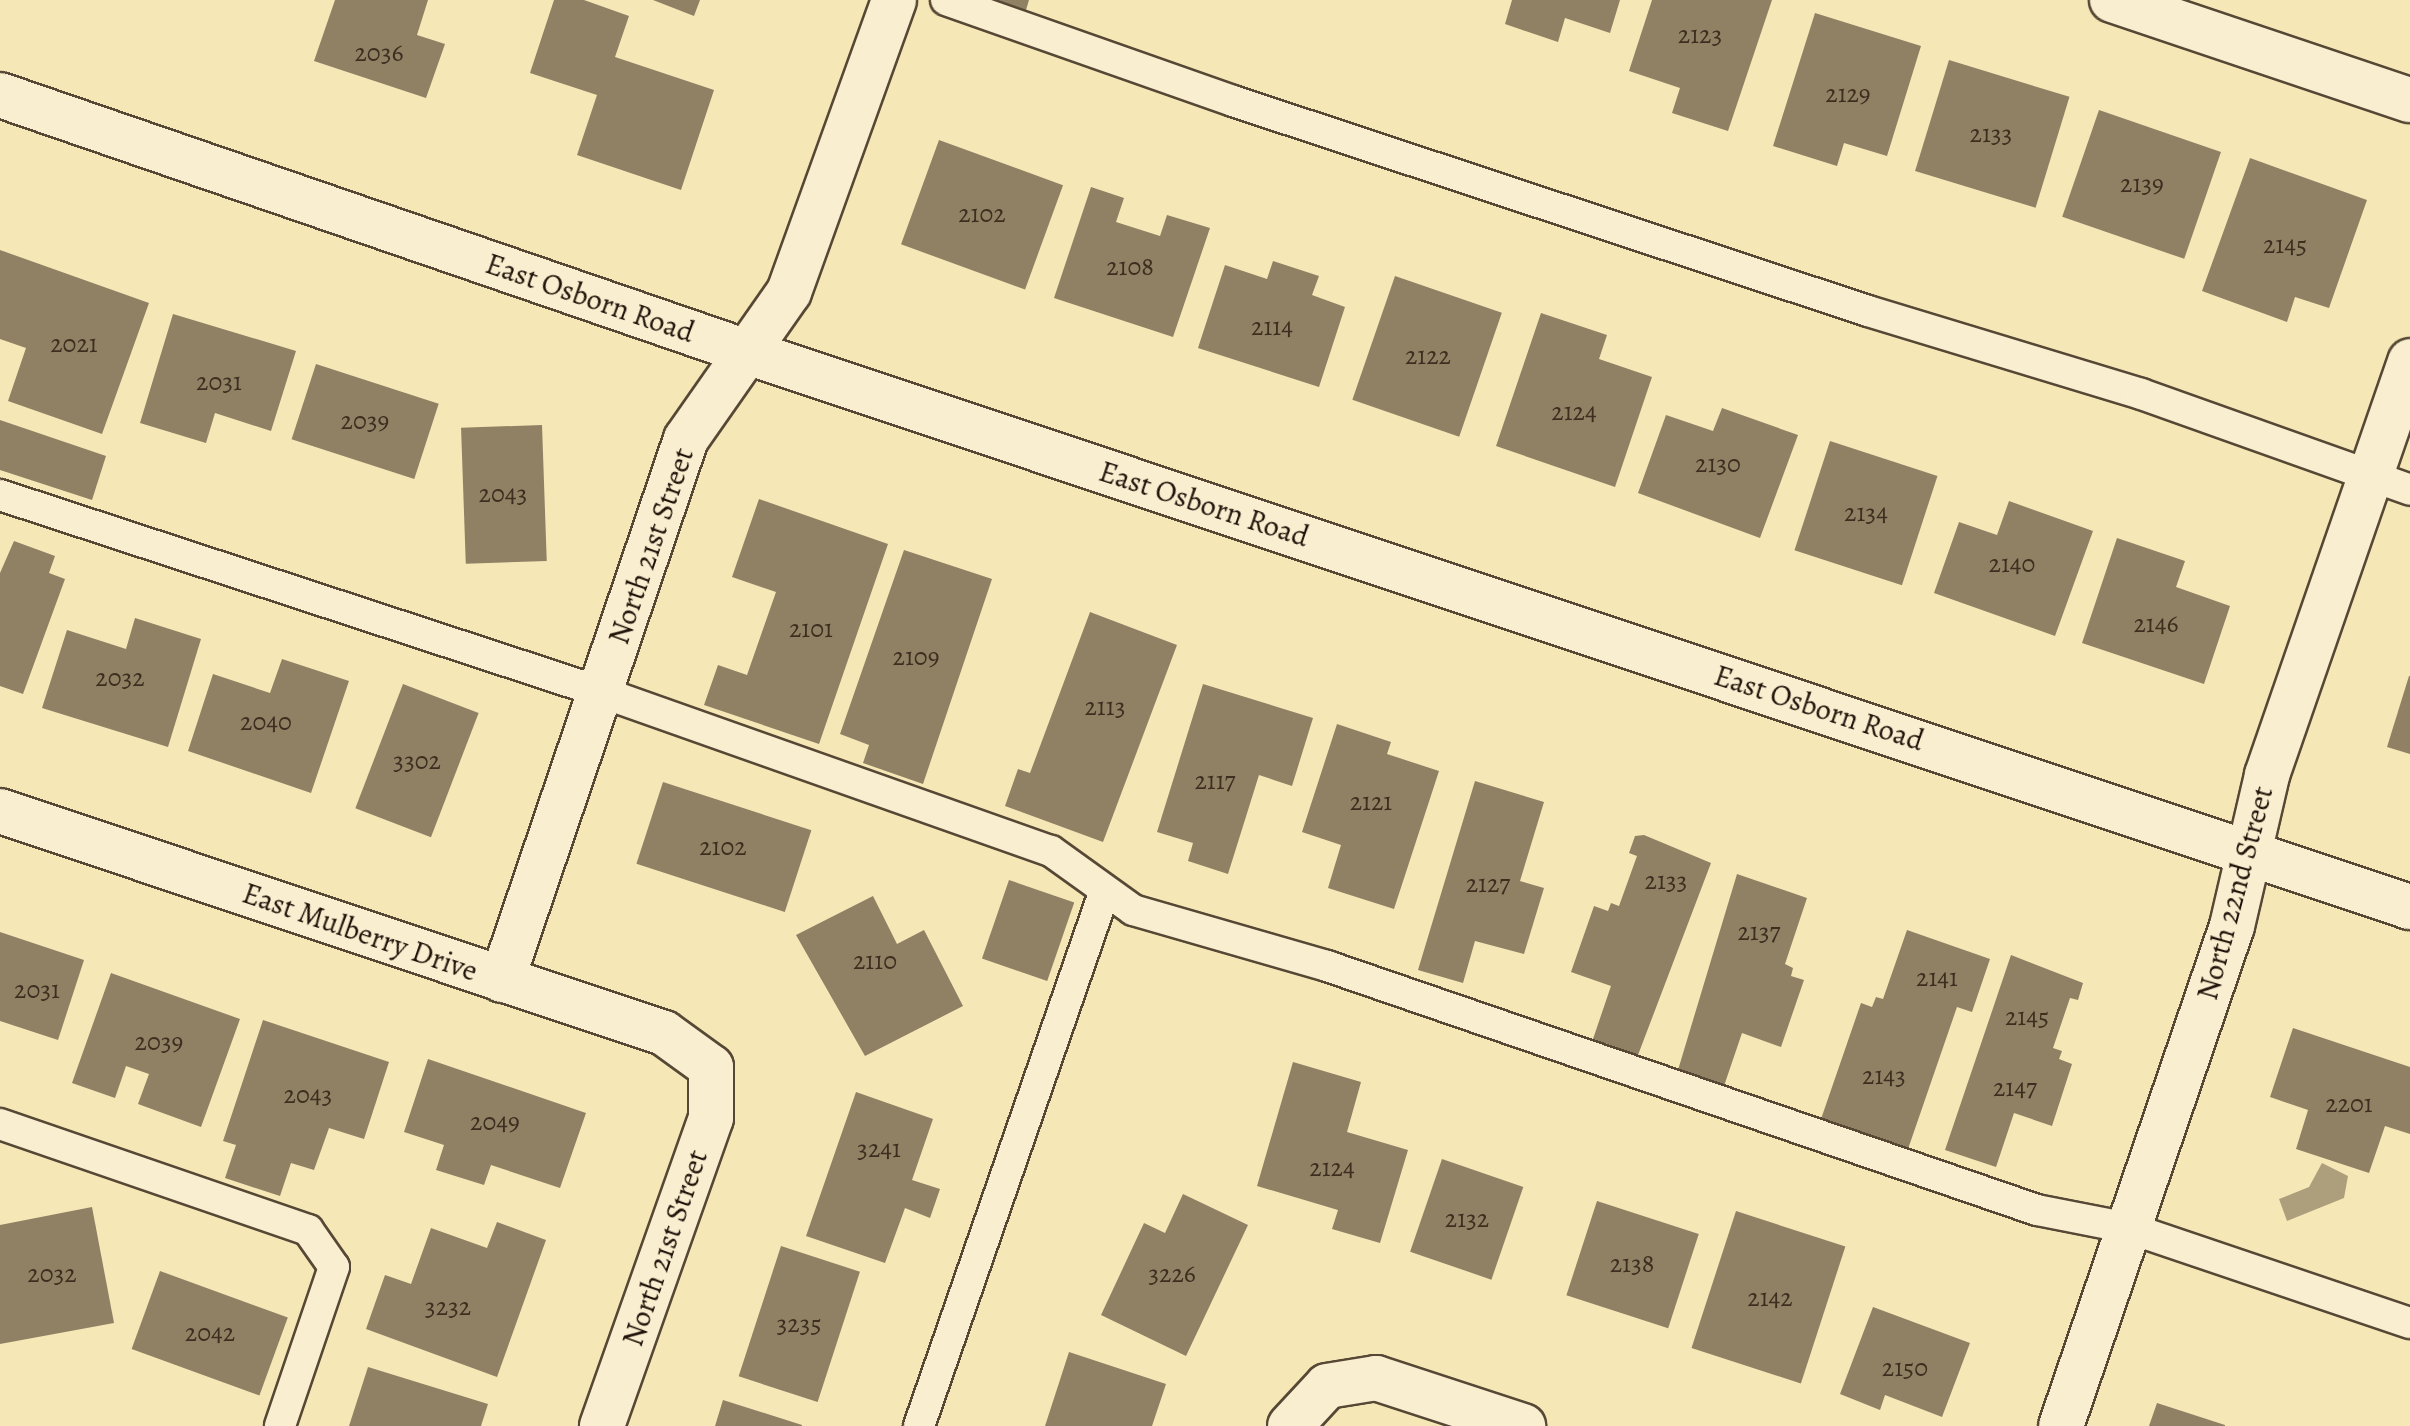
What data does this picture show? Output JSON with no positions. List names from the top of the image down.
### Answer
{
  "streets": {
    "street": [
      "East Osborn Road",
      "North 21st Street",
      "North 22nd Street",
      "East Mulberry Drive"
    ]
  },
  "crossings": [
    ["East Osborn Road", "North 21st Street"],
    ["East Osborn Road", "North 22nd Street"],
    ["North 21st Street", "East Mulberry Drive"]
  ],
  "house_numbers": [
    "2123",
    "2036",
    "2129",
    "2133",
    "2139",
    "2102",
    "2145",
    "2108",
    "2114",
    "2021",
    "2122",
    "2031",
    "2124",
    "2039",
    "2130",
    "2043",
    "2134",
    "2140",
    "2146",
    "2101",
    "2109",
    "2032",
    "2113",
    "2040",
    "3302",
    "2117",
    "2121",
    "2102",
    "2133",
    "2127",
    "2137",
    "2110",
    "2141",
    "2031",
    "2145",
    "2039",
    "2143",
    "2147",
    "2043",
    "2201",
    "2049",
    "3241",
    "2124",
    "2132",
    "2138",
    "2032",
    "3226",
    "2142",
    "3232",
    "3235",
    "2042",
    "2150"
  ]
}
